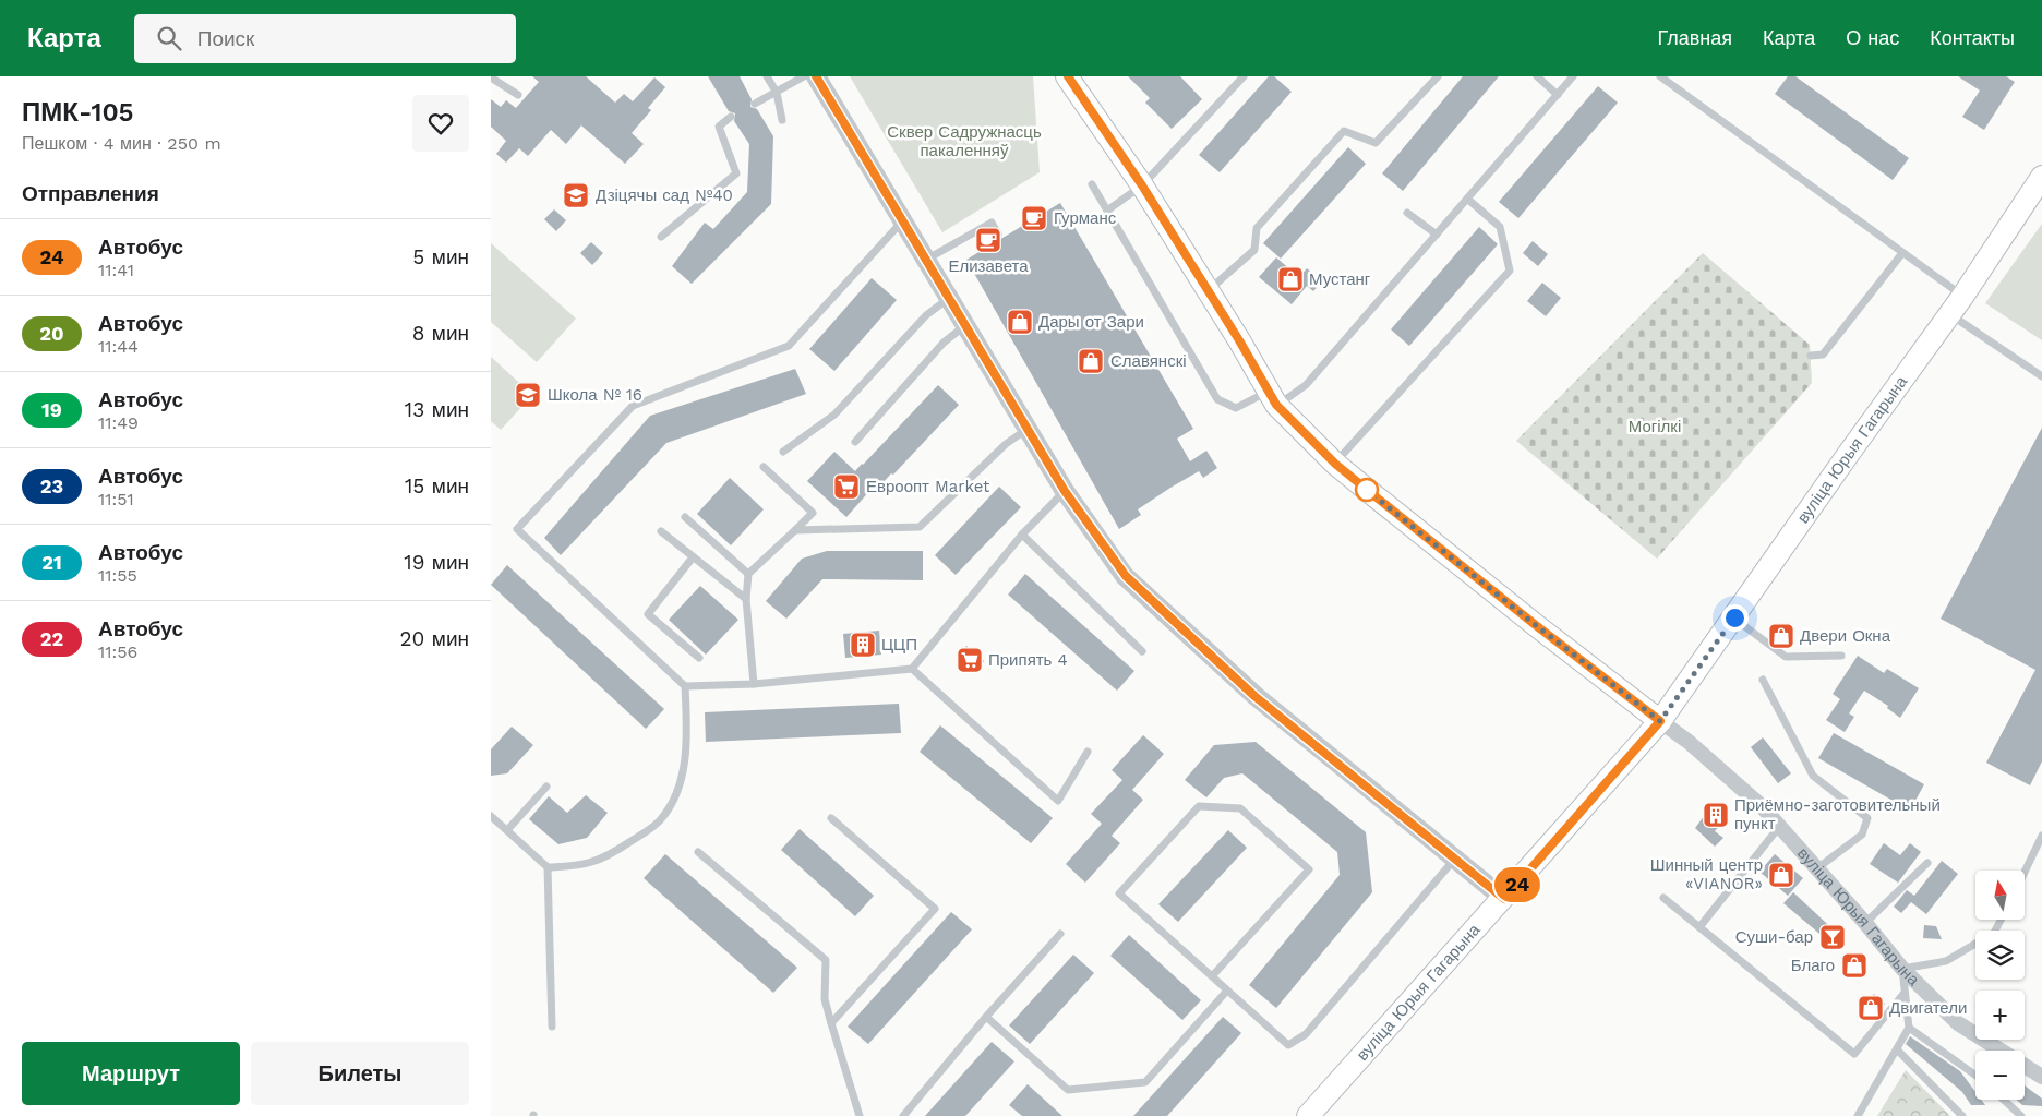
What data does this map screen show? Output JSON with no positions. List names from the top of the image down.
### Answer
{
  "streets": {
    "main road": ["вуліца Юрыя Гагарына"]
  },
  "parks": ["Сквер Садружнасць пакаленняў", "Могілкі"],
  "places": {
    "school or university": ["Дзіцячы сад №40", "Школа № 16"],
    "cafe": ["Гурманс", "Елизавета"],
    "shop": [
      "Мустанг",
      "Дары от Зари",
      "Славянскі",
      "Двери Окна",
      "Шинный центр «VIANOR»",
      "Благо",
      "Двигатели"
    ],
    "supermarket": ["Евроопт Market", "Припять 4"],
    "building": ["ЦЦП", "Приёмно-заготовительный пункт"],
    "bar": ["Суши-бар"]
  },
  "lines": ["bus line 24"],
  "north": "top",
  "page": {
    "header": "Карта",
    "search": "Поиск",
    "nav": [
      "Главная",
      "Карта",
      "О нас",
      "Контакты"
    ],
    "heading": [
      ["ПМК-105", "Пешком · 4 мин · 250 m"],
      "Отправления"
    ],
    "on_map": "24",
    "list": [
      {
        "mark": "24",
        "name": "Автобус",
        "note": "11:41",
        "value": "5 мин"
      },
      {
        "mark": "20",
        "name": "Автобус",
        "note": "11:44",
        "value": "8 мин"
      },
      {
        "mark": "19",
        "name": "Автобус",
        "note": "11:49",
        "value": "13 мин"
      },
      {
        "mark": "23",
        "name": "Автобус",
        "note": "11:51",
        "value": "15 мин"
      },
      {
        "mark": "21",
        "name": "Автобус",
        "note": "11:55",
        "value": "19 мин"
      },
      {
        "mark": "22",
        "name": "Автобус",
        "note": "11:56",
        "value": "20 мин"
      }
    ],
    "map_buttons": ["+", "−"],
    "buttons": ["Маршрут", "Билеты"]
  }
}
